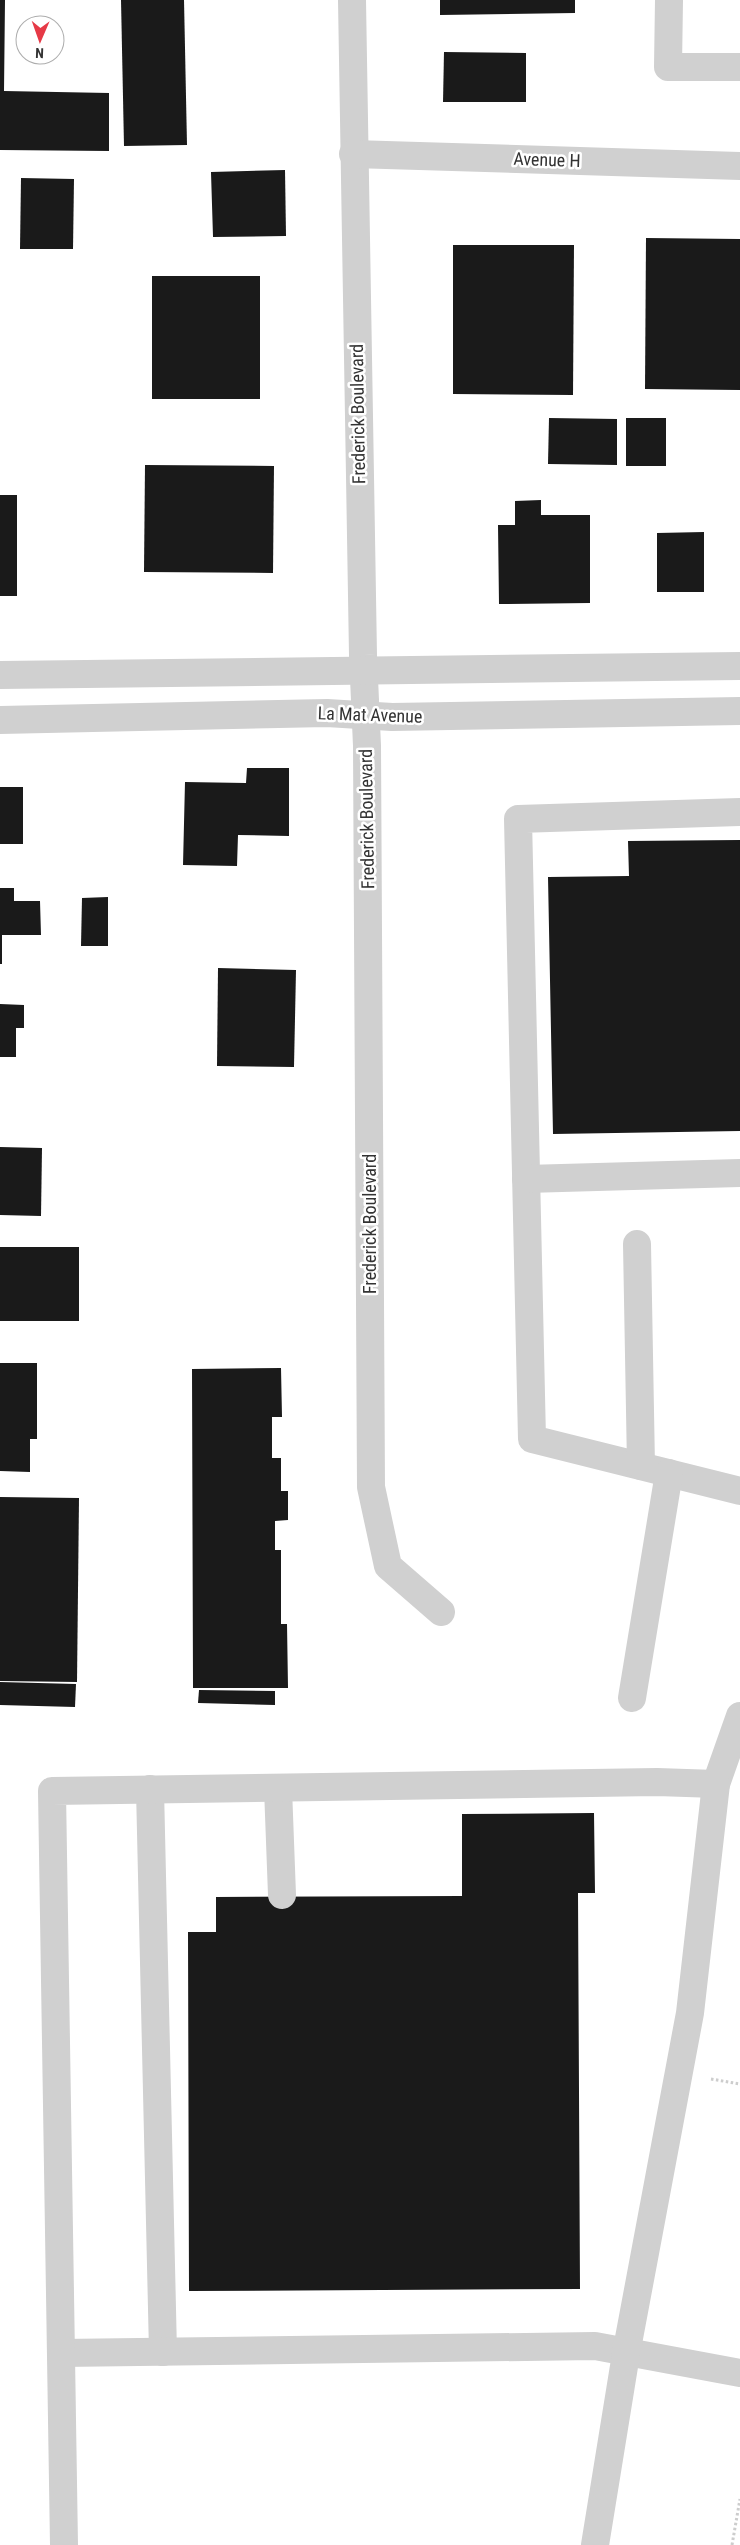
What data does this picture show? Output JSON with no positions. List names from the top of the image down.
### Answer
{
  "streets": {
    "street": ["Avenue H", "Frederick Boulevard", "La Mat Avenue"]
  },
  "crossings": [
    ["Avenue H", "Frederick Boulevard"],
    ["Frederick Boulevard", "La Mat Avenue"]
  ],
  "north": "bottom"
}
